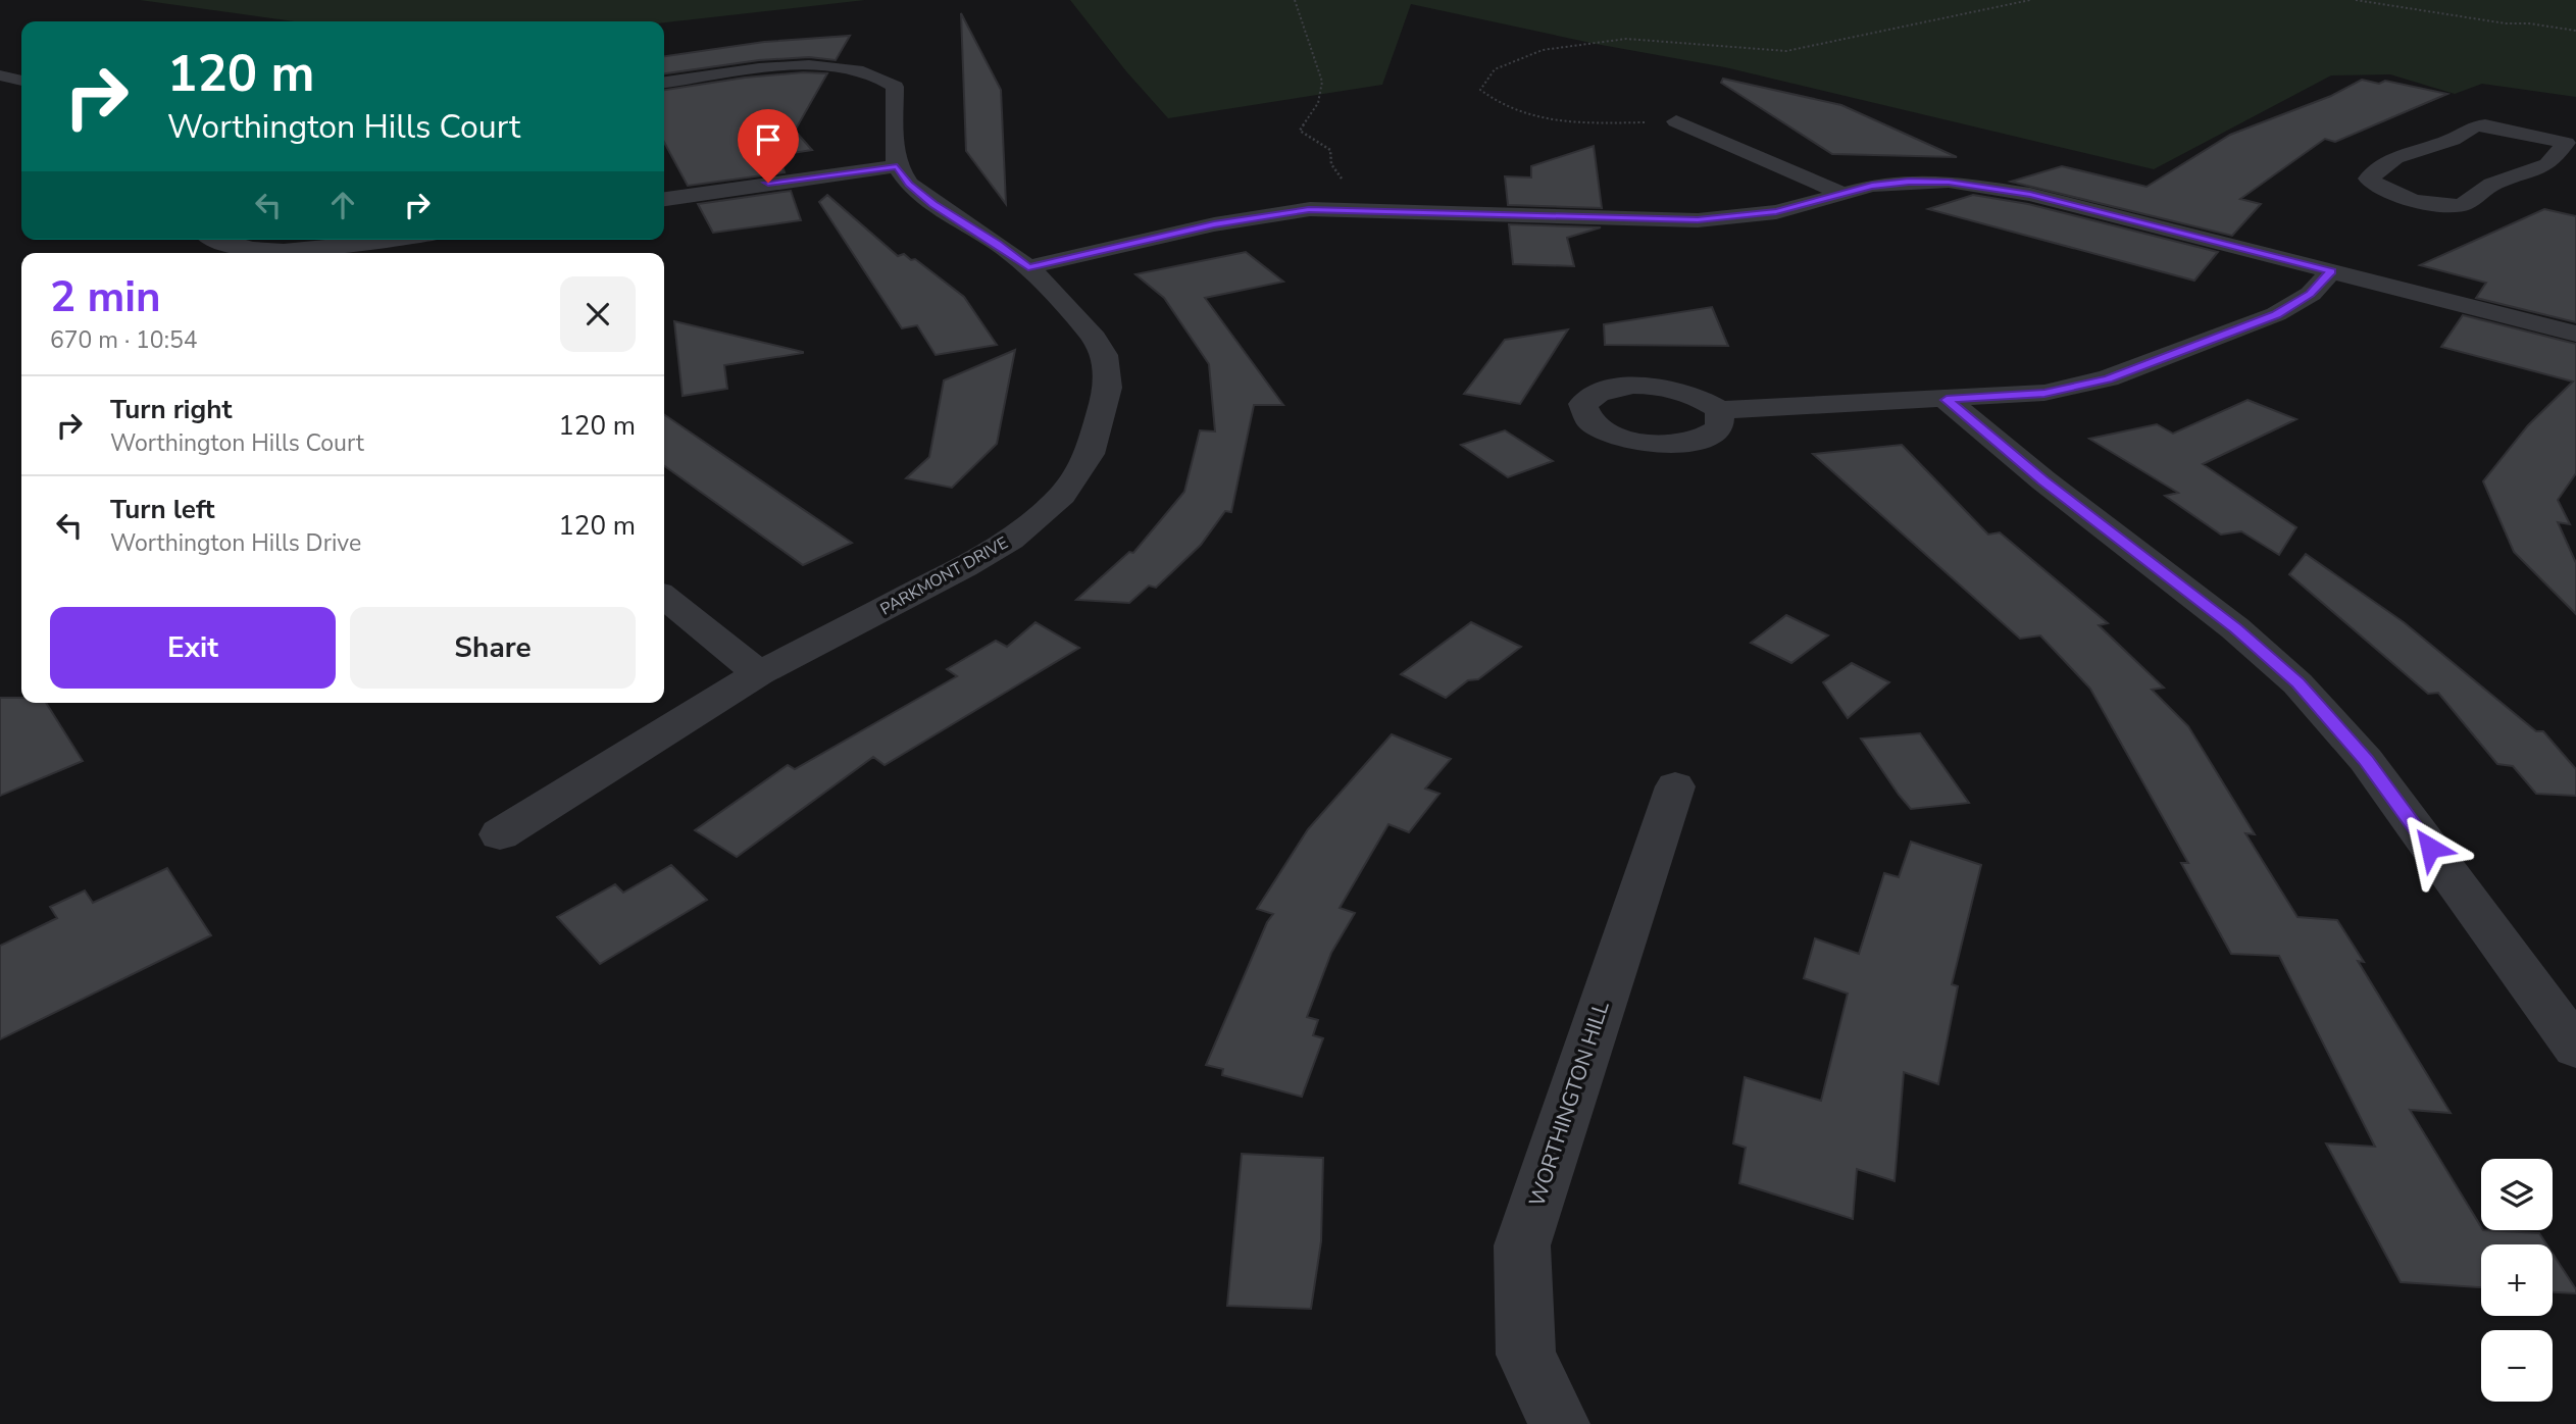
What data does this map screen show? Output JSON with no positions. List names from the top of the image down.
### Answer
{
  "streets": {
    "street": ["PARKMONT DRIVE", "WORTHINGTON HILL"]
  },
  "page": {
    "turn": ["120 m", "Worthington Hills Court"],
    "heading": ["2 min", "670 m · 10:54"],
    "list": [
      {
        "name": "Turn right",
        "note": "Worthington Hills Court",
        "value": "120 m"
      },
      {
        "name": "Turn left",
        "note": "Worthington Hills Drive",
        "value": "120 m"
      }
    ],
    "buttons": ["Exit", "Share"],
    "map_buttons": ["+", "−"]
  }
}
